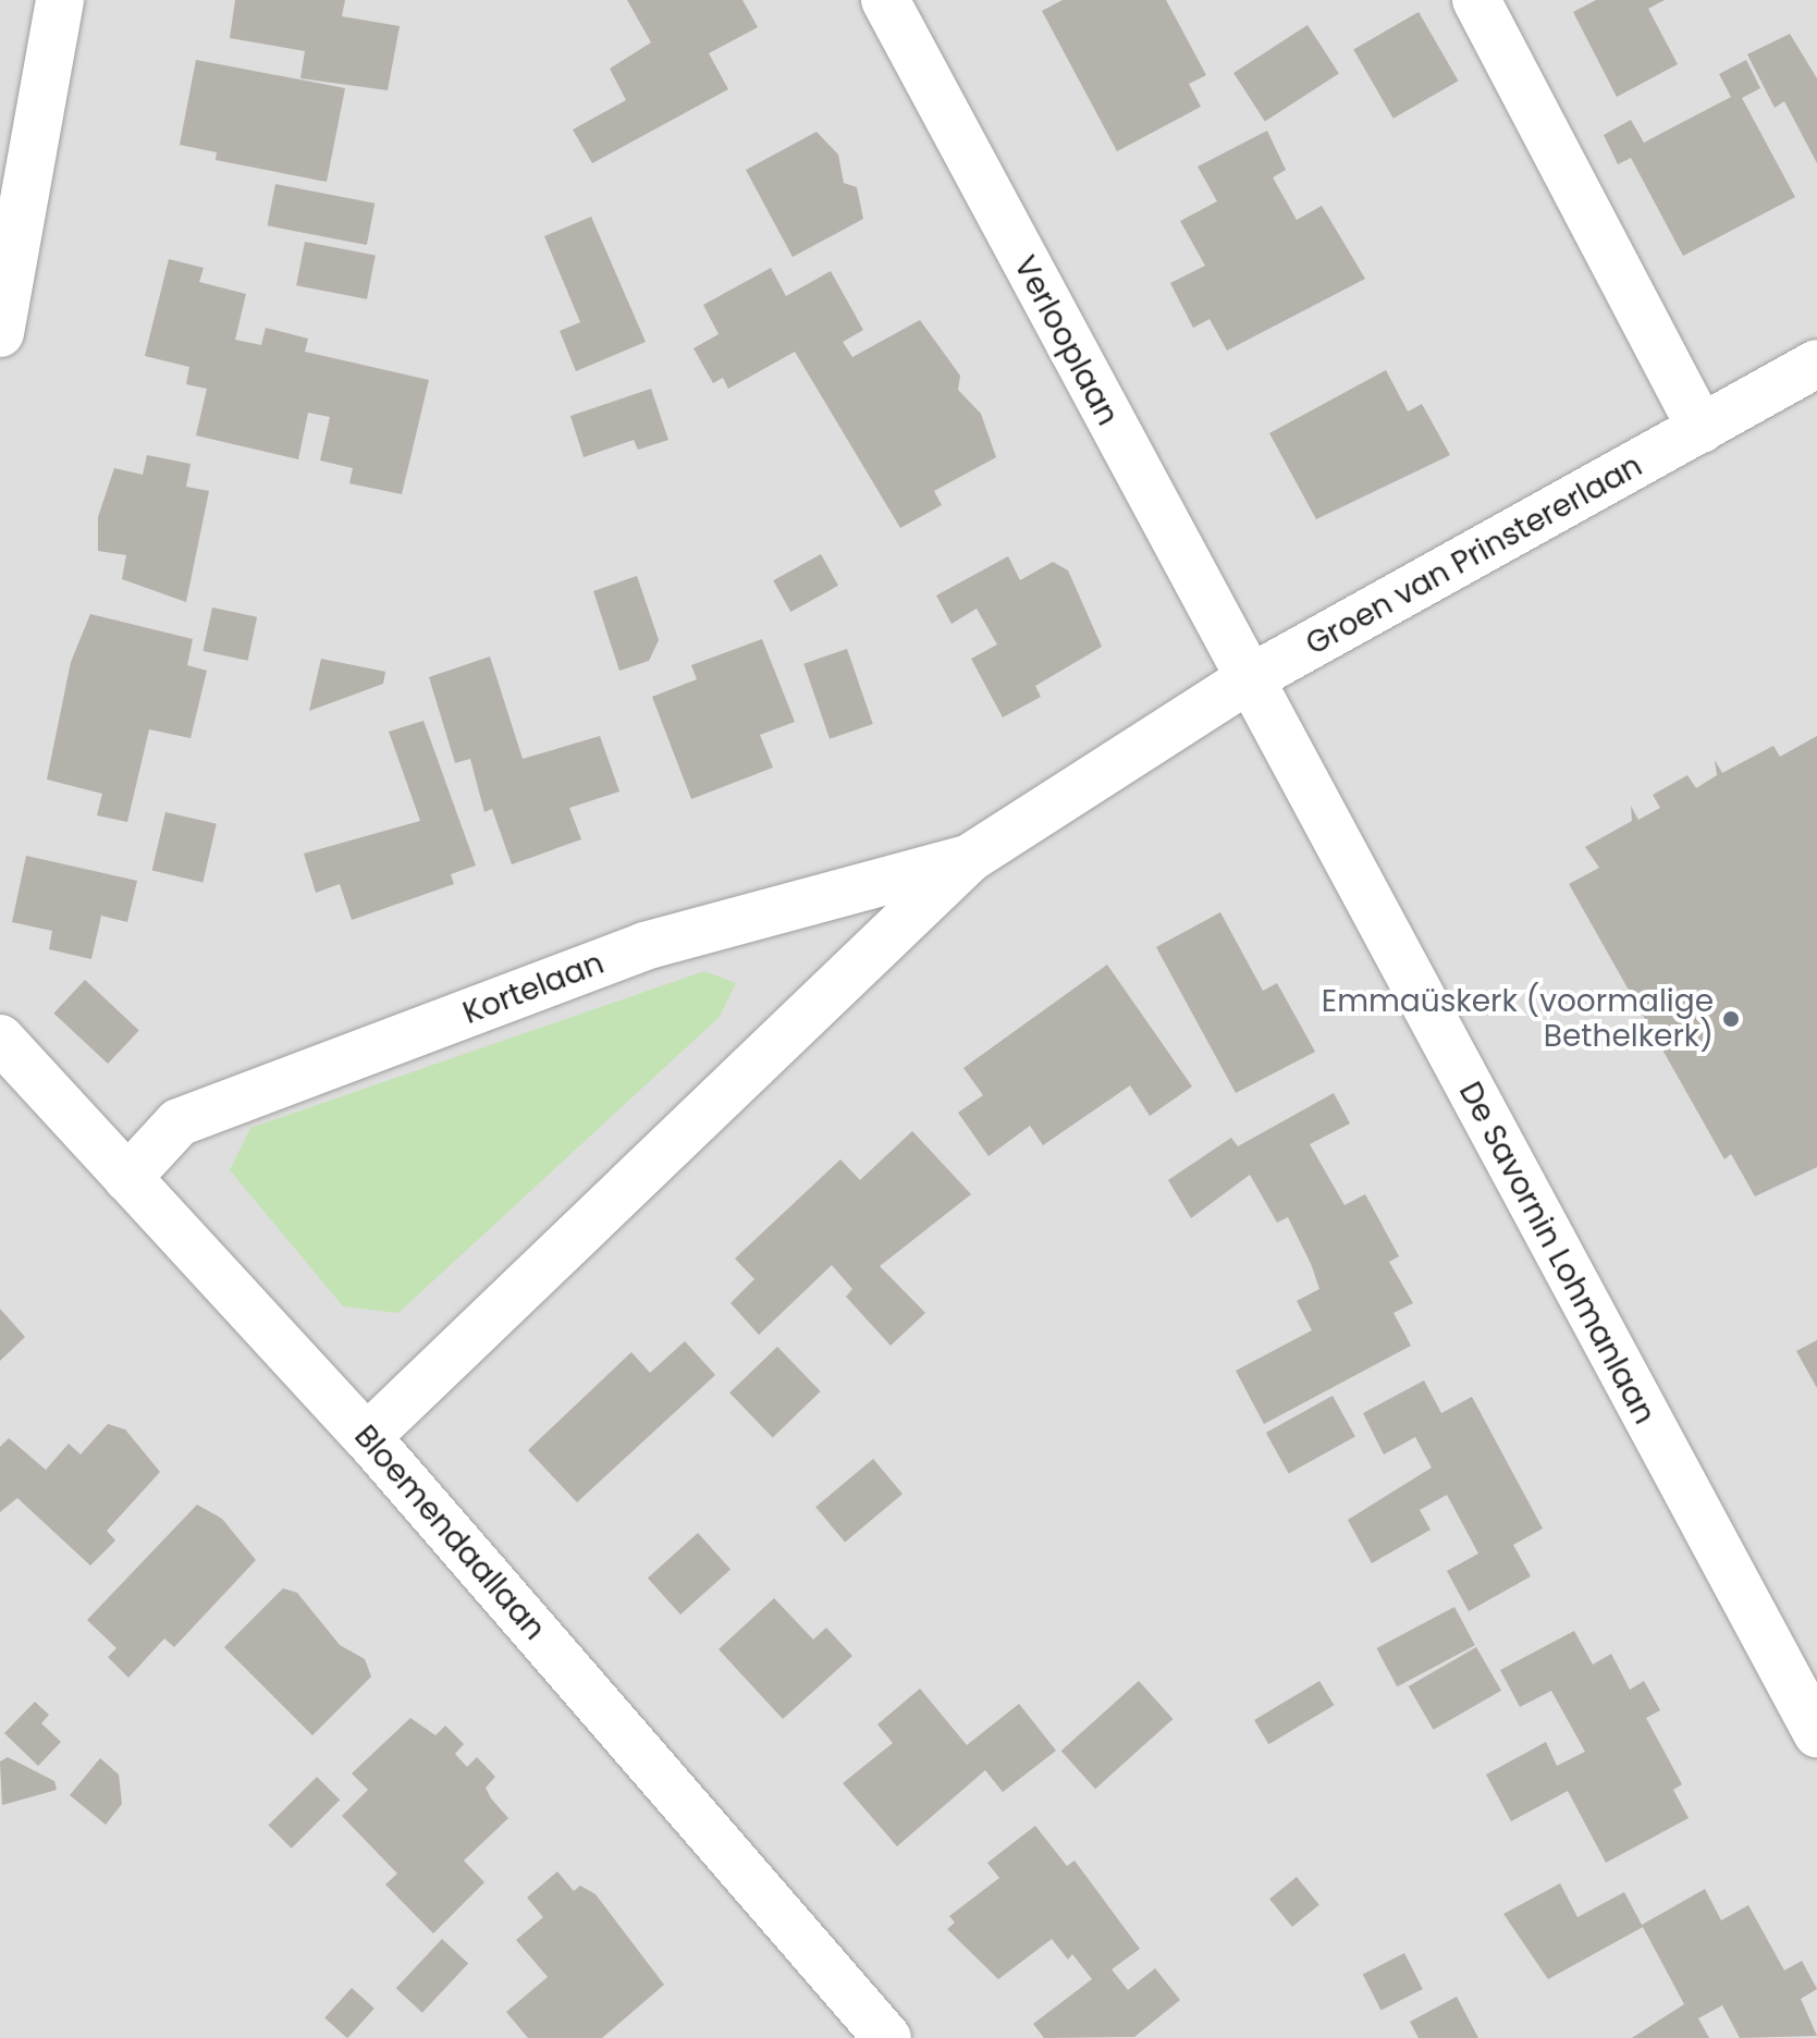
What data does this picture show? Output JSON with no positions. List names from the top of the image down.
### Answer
{
  "streets": {
    "street": [
      "Verlooplaan",
      "Groen van Prinstererlaan",
      "Kortelaan",
      "De Savornin Lohmanlaan",
      "Bloemendaallaan"
    ]
  },
  "crossings": [
    ["Verlooplaan", "Groen van Prinstererlaan"],
    ["Verlooplaan", "Kortelaan"],
    ["Verlooplaan", "De Savornin Lohmanlaan"],
    ["Groen van Prinstererlaan", "Kortelaan"],
    ["Groen van Prinstererlaan", "De Savornin Lohmanlaan"],
    ["Kortelaan", "De Savornin Lohmanlaan"],
    ["Kortelaan", "Bloemendaallaan"]
  ],
  "places": ["Emmaüskerk (voormalige Bethelkerk)"]
}
